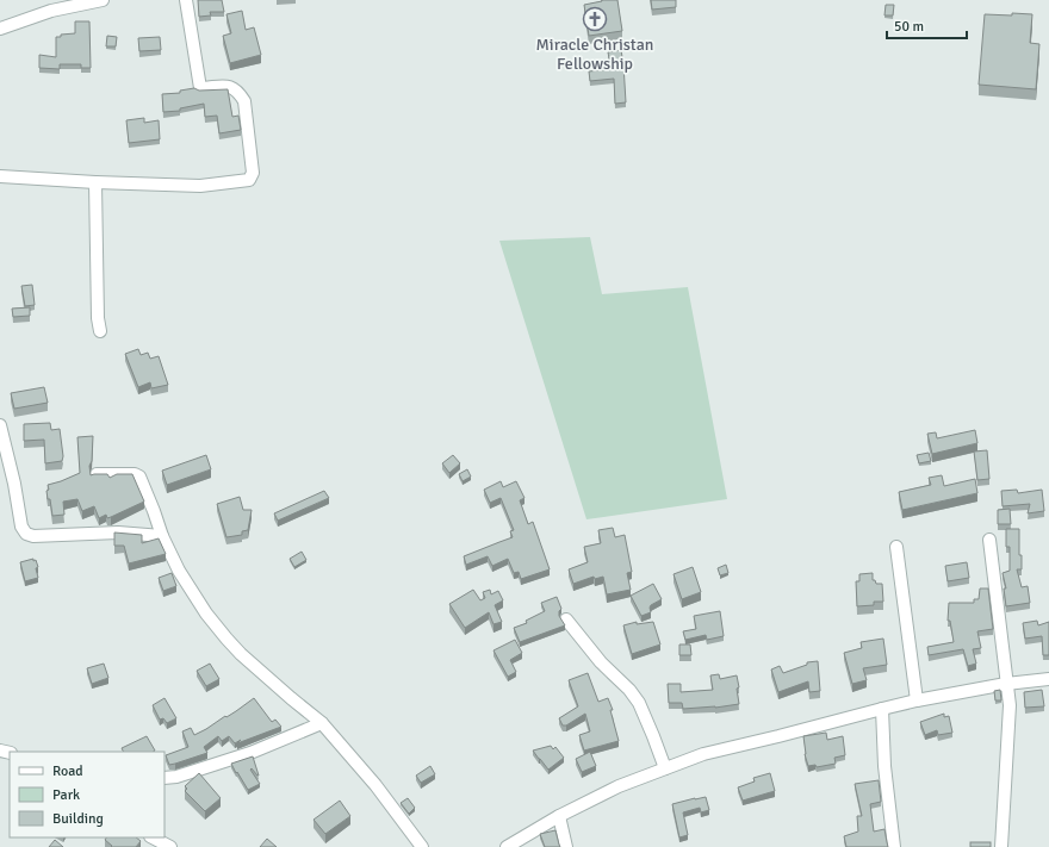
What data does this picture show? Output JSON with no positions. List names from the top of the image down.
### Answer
{
  "places": {
    "church": ["Miracle Christan Fellowship"]
  },
  "legend": ["Road", "Park", "Building"],
  "scale_bar": "50 m"
}
